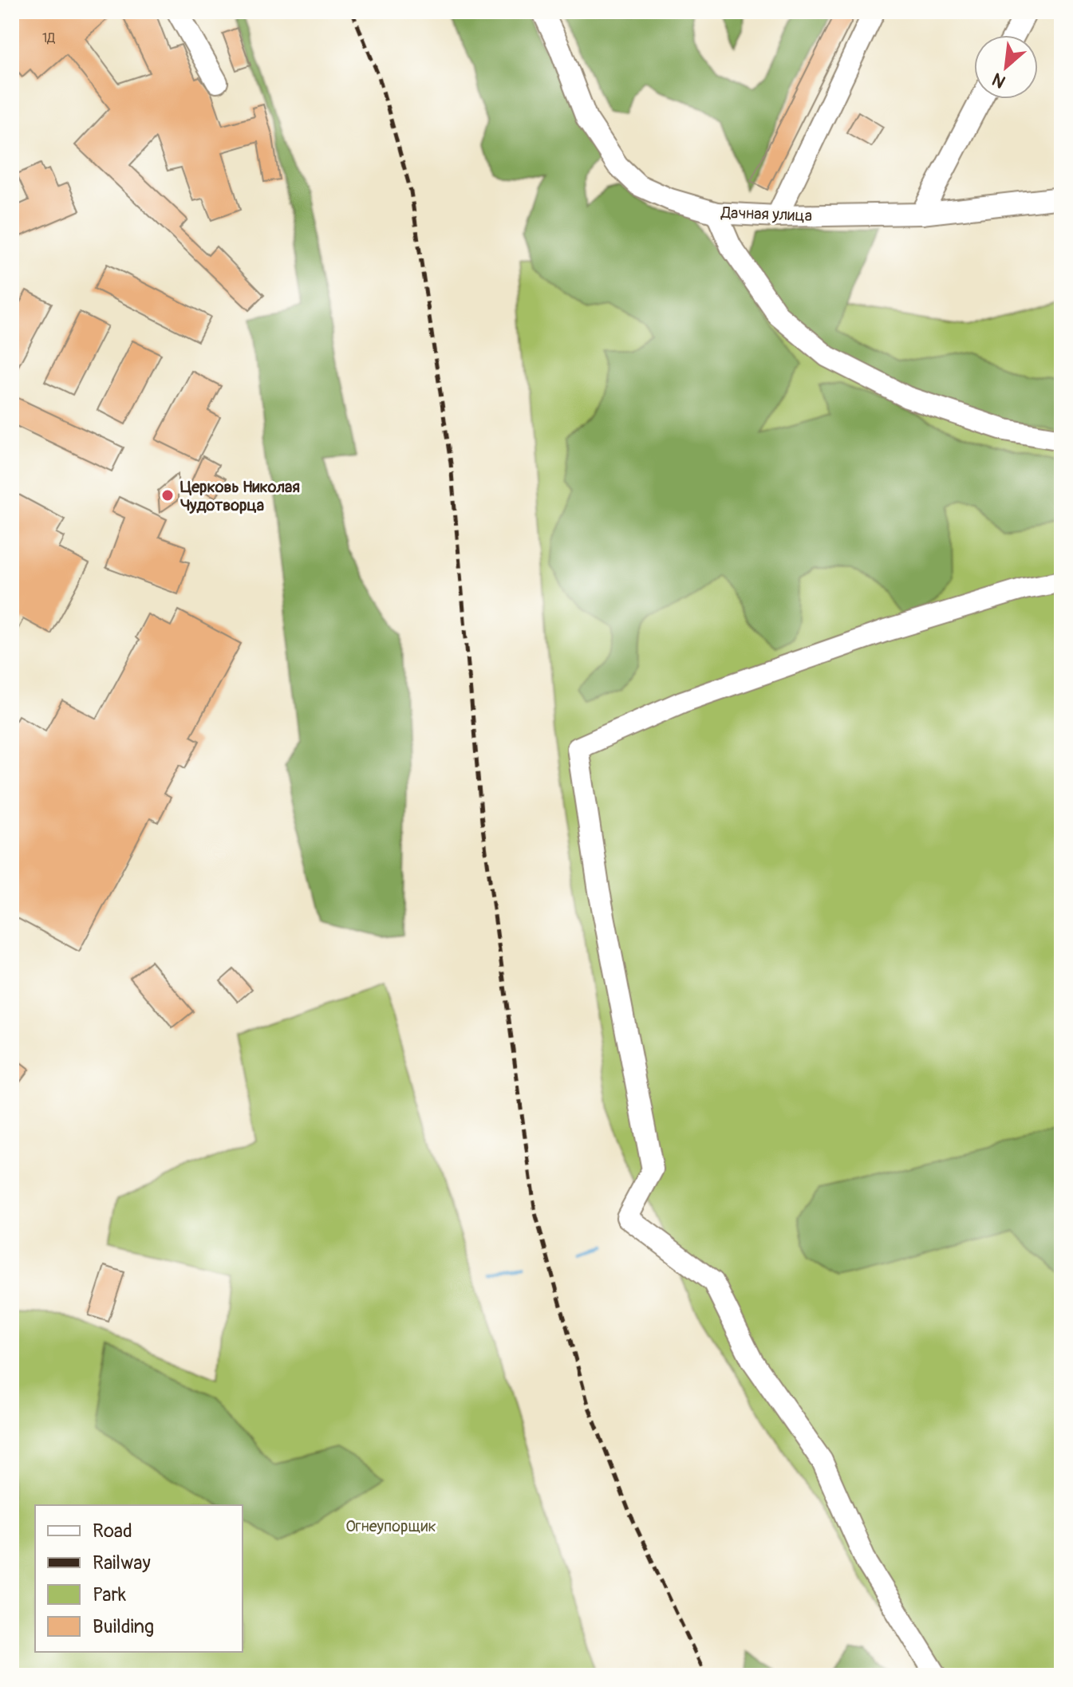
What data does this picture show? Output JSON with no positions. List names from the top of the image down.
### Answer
{
  "streets": {
    "street": ["Дачная улица"]
  },
  "parks": ["Огнеупорщик"],
  "places": ["Церковь Николая Чудотворца"],
  "house_numbers": ["1Д"],
  "legend": [
    "Road",
    "Railway",
    "Park",
    "Building"
  ],
  "north": "bottom left"
}
